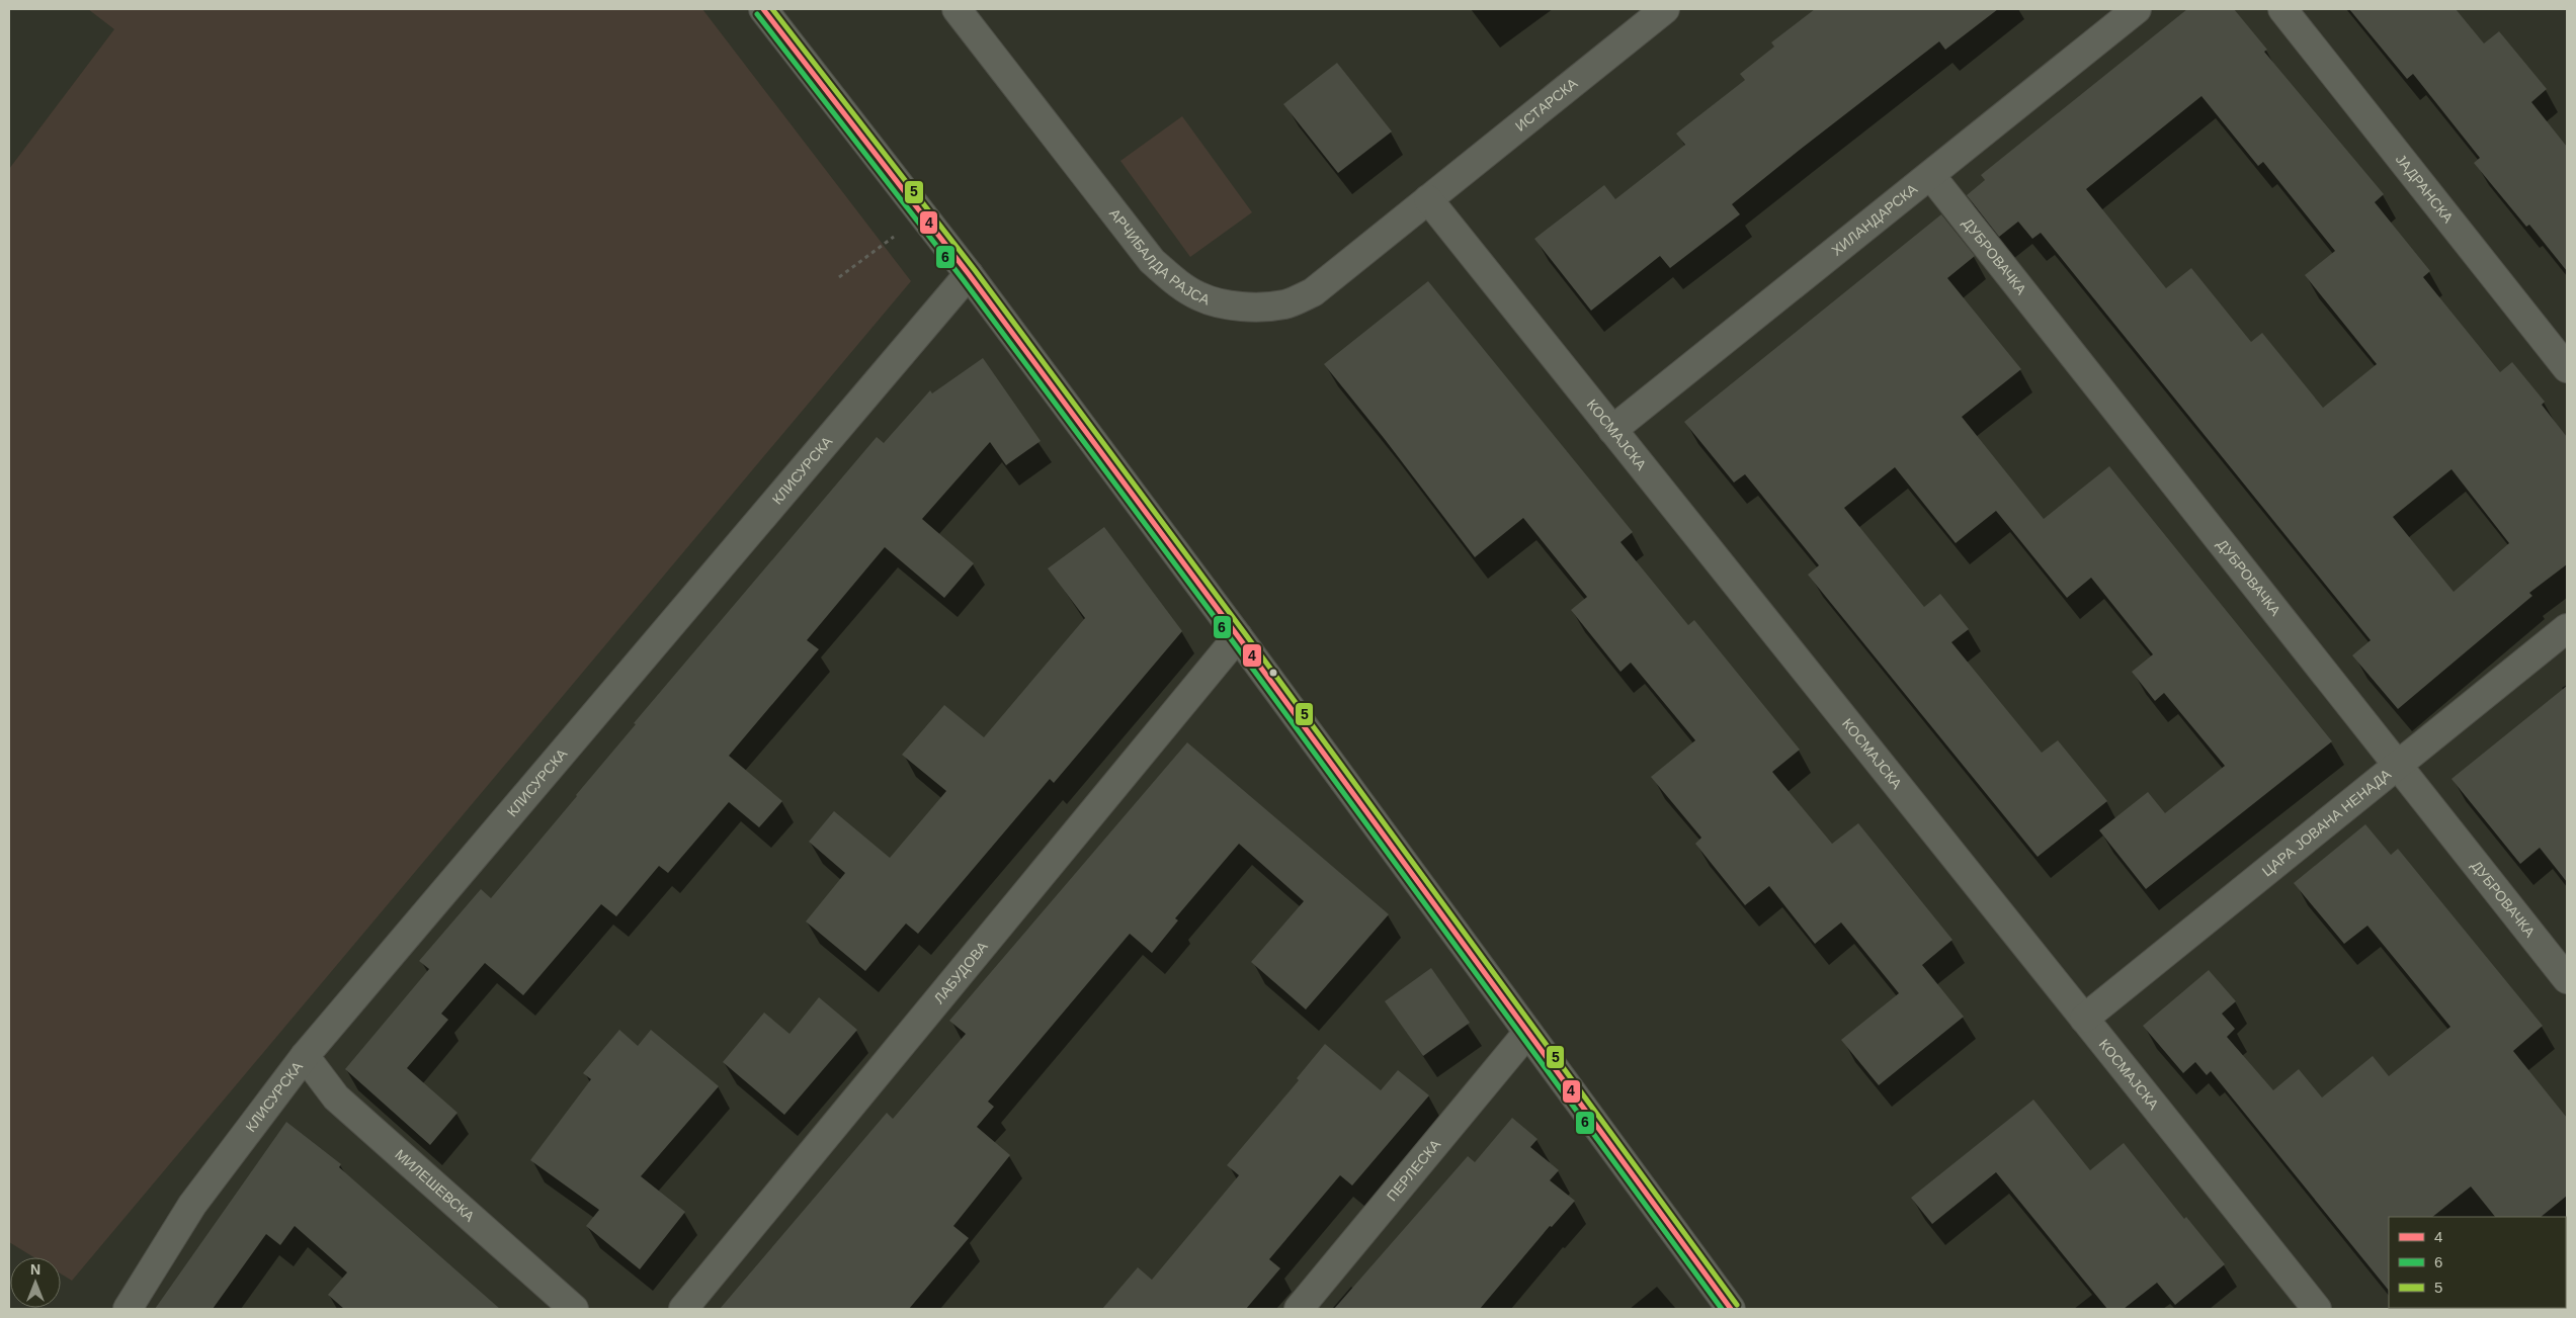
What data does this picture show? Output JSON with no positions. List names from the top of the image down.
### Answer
{
  "streets": {
    "street": [
      "ИСТАРСКА",
      "ЈАДРАНСКА",
      "ХИЛАНДАРСКА",
      "АРЧИБАЛДА РАЈСА",
      "ДУБРОВАЧКА",
      "КОСМАЈСКА",
      "КЛИСУРСКА",
      "ЦАРА ЈОВАНА НЕНАДА",
      "ЛАБУДОВА",
      "ПЕРЛЕСКА",
      "МИЛЕШЕВСКА"
    ]
  },
  "crossings": [
    ["ИСТАРСКА", "АРЧИБАЛДА РАЈСА"],
    ["ИСТАРСКА", "КОСМАЈСКА"],
    ["ХИЛАНДАРСКА", "ДУБРОВАЧКА"],
    ["ХИЛАНДАРСКА", "КОСМАЈСКА"],
    ["АРЧИБАЛДА РАЈСА", "КОСМАЈСКА"],
    ["ДУБРОВАЧКА", "ЦАРА ЈОВАНА НЕНАДА"],
    ["КОСМАЈСКА", "ЦАРА ЈОВАНА НЕНАДА"],
    ["КЛИСУРСКА", "МИЛЕШЕВСКА"]
  ],
  "lines": ["transit line 4", "transit line 5", "transit line 6"],
  "legend": ["4", "6", "5"],
  "north": "top"
}
